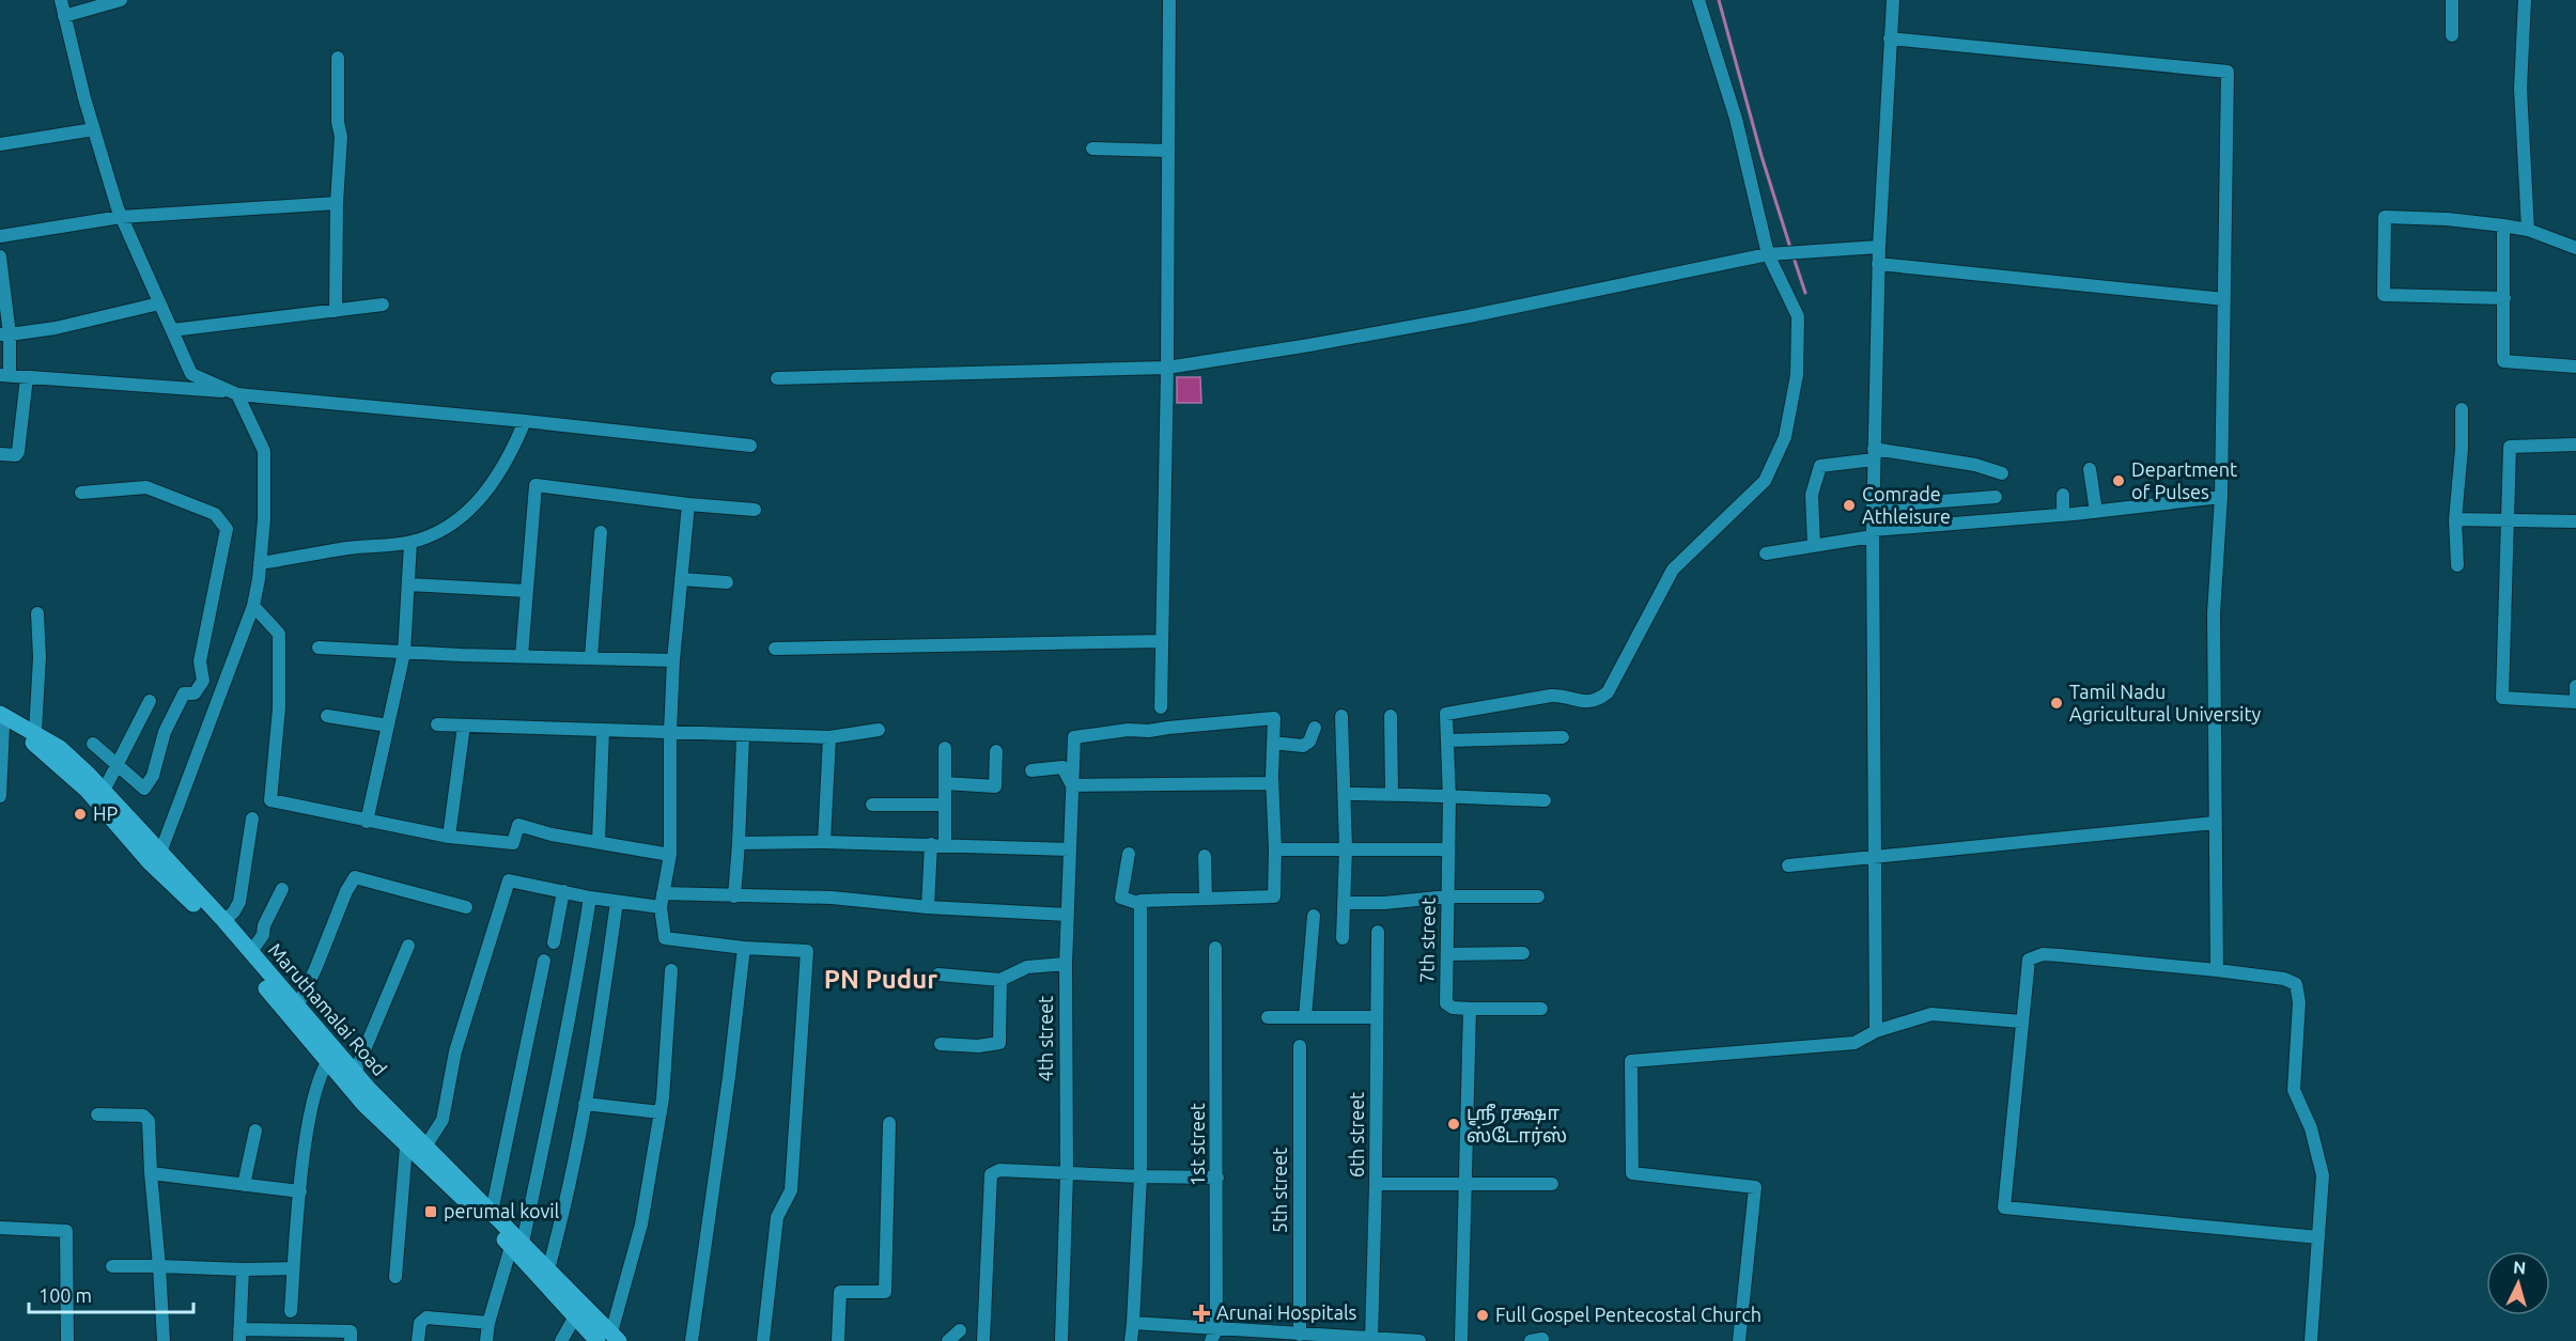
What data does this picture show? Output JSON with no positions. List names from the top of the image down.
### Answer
{
  "streets": {
    "main road": ["Maruthamalai Road"],
    "street": [
      "7th street",
      "4th street",
      "6th street",
      "1st street",
      "5th street"
    ]
  },
  "districts": ["PN Pudur"],
  "places": {
    "other": [
      "Department of Pulses",
      "Comrade Athleisure",
      "Tamil Nadu Agricultural University",
      "HP",
      "ஶ்ரீ ரக்ஷா ஸ்டோர்ஸ்",
      "Full Gospel Pentecostal Church"
    ],
    "transit": ["perumal kovil"],
    "health": ["Arunai Hospitals"]
  },
  "scale_bar": "100 m",
  "north": "top"
}
